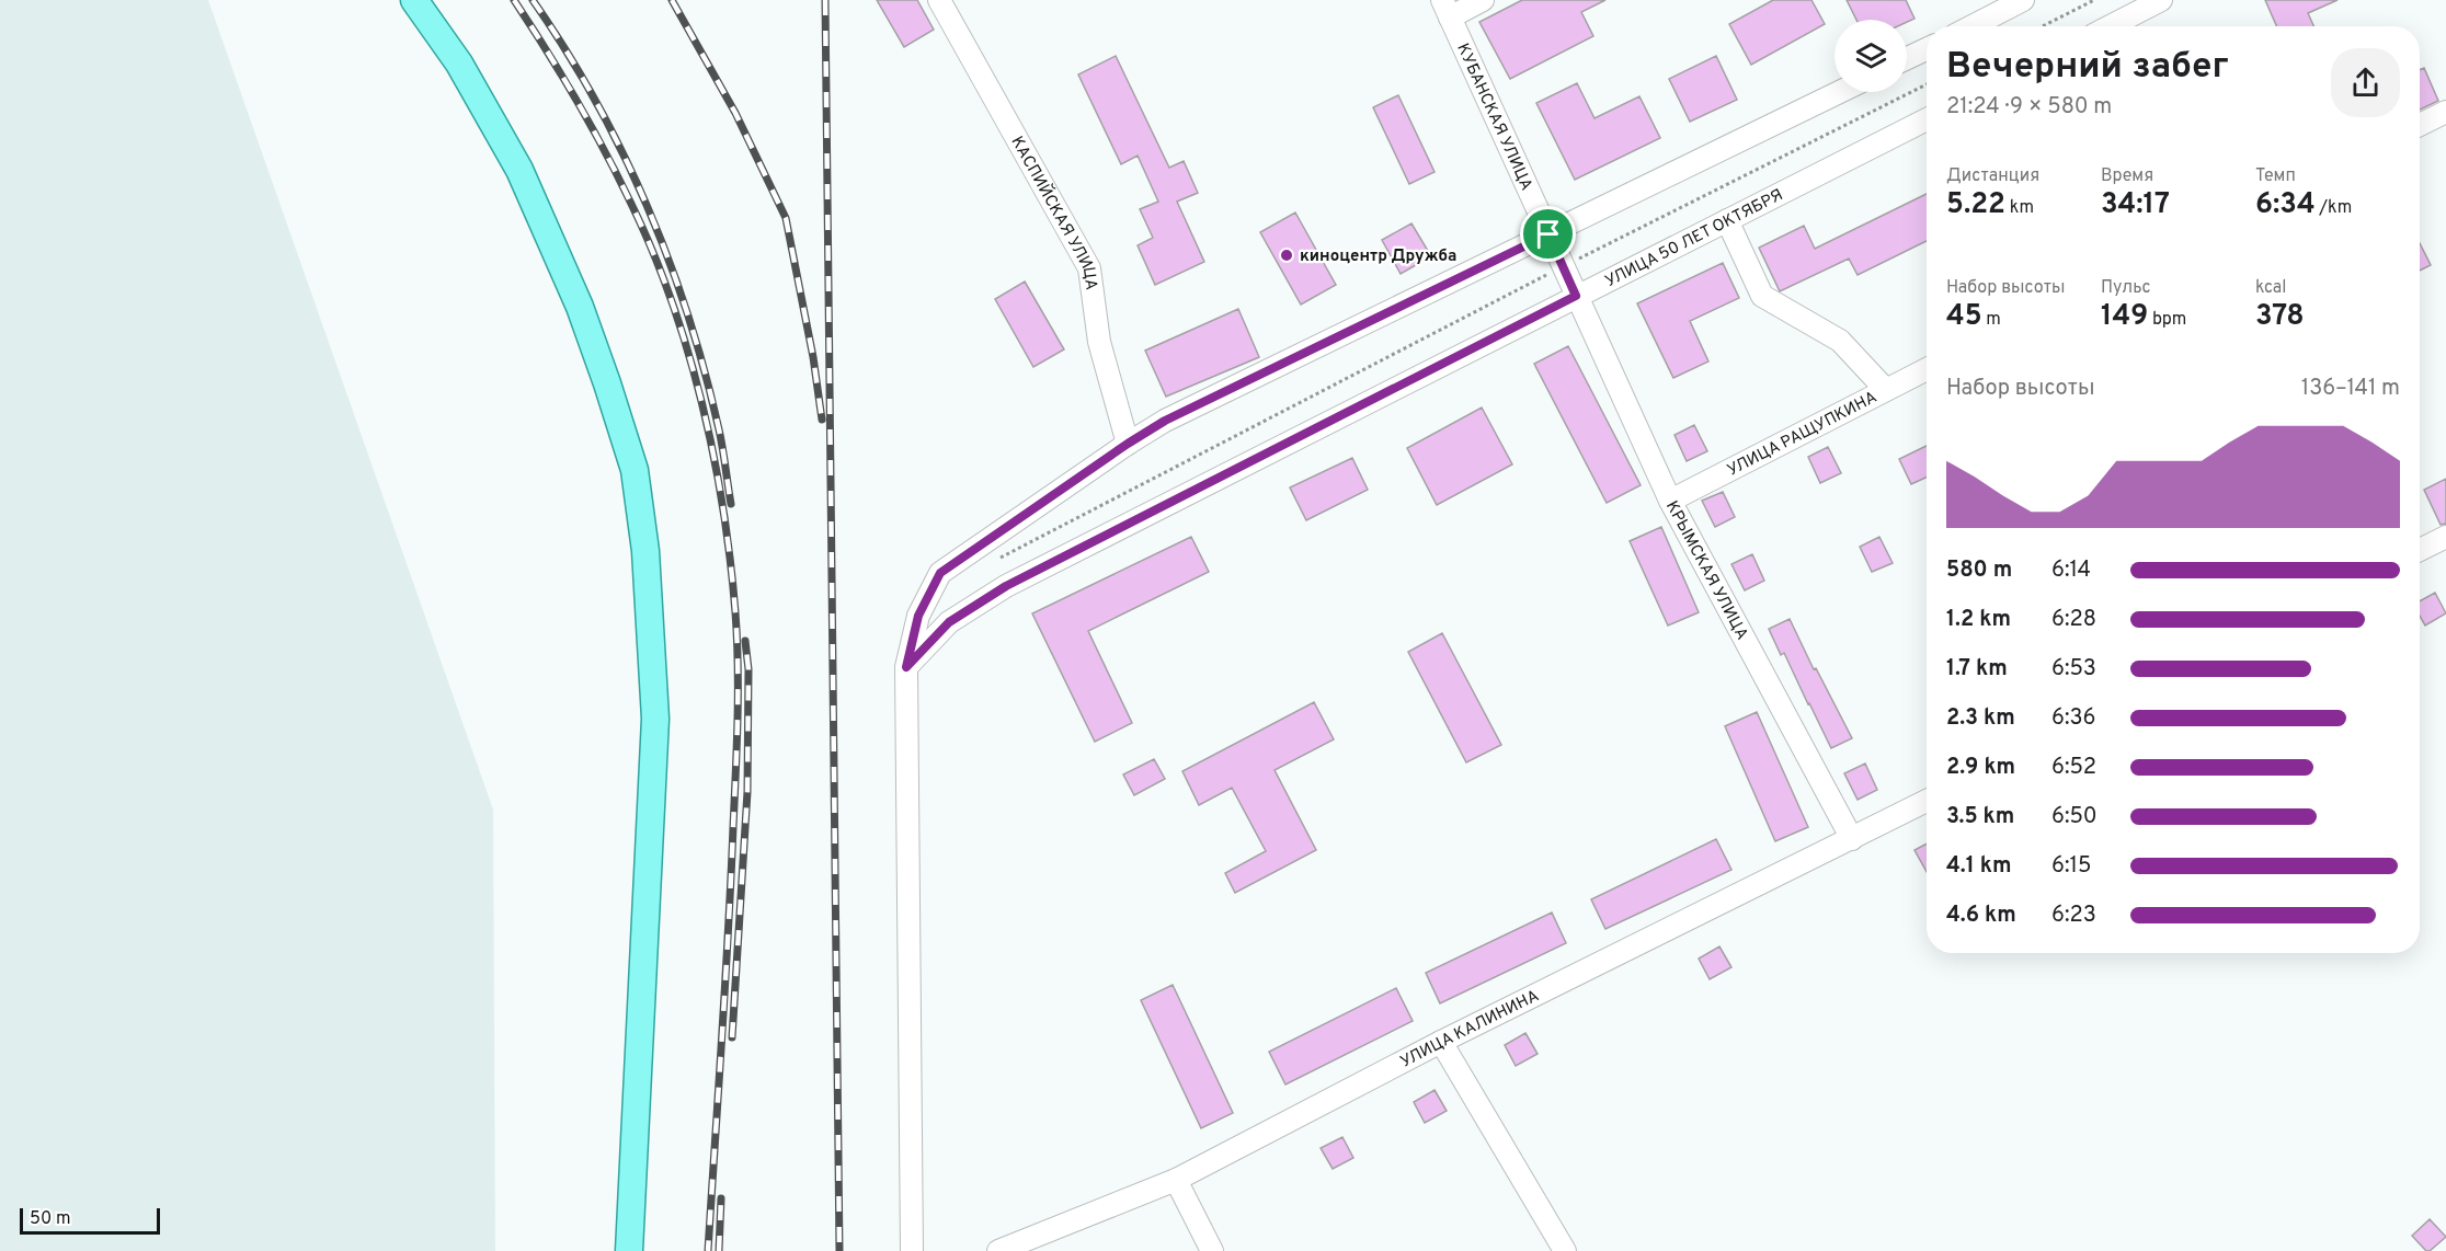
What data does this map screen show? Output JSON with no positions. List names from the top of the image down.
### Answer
{
  "streets": {
    "street": [
      "КУБАНСКАЯ УЛИЦА",
      "КАСПИЙСКАЯ УЛИЦА",
      "УЛИЦА 50 ЛЕТ ОКТЯБРЯ",
      "УЛИЦА РАЩУПКИНА",
      "КРЫМСКАЯ УЛИЦА",
      "УЛИЦА КАЛИНИНА"
    ]
  },
  "crossings": [
    ["КУБАНСКАЯ УЛИЦА", "КРЫМСКАЯ УЛИЦА"],
    ["УЛИЦА 50 ЛЕТ ОКТЯБРЯ", "КРЫМСКАЯ УЛИЦА"],
    ["УЛИЦА РАЩУПКИНА", "КРЫМСКАЯ УЛИЦА"],
    ["КРЫМСКАЯ УЛИЦА", "УЛИЦА КАЛИНИНА"]
  ],
  "places": ["киноцентр Дружба"],
  "scale_bar": "50 m",
  "page": {
    "heading": ["Вечерний забег", "21:24 · 9 × 580 m"],
    "stats": [
      ["Дистанция", "5.22 km"],
      ["Время", "34:17"],
      ["Темп", "6:34 /km"],
      ["Набор высоты", "45 m"],
      ["Пульс", "149 bpm"],
      ["kcal", "378"]
    ],
    "chart": ["Набор высоты", "136–141 m"],
    "list": [
      {
        "name": "580 m",
        "note": "6:14"
      },
      {
        "name": "1.2 km",
        "note": "6:28"
      },
      {
        "name": "1.7 km",
        "note": "6:53"
      },
      {
        "name": "2.3 km",
        "note": "6:36"
      },
      {
        "name": "2.9 km",
        "note": "6:52"
      },
      {
        "name": "3.5 km",
        "note": "6:50"
      },
      {
        "name": "4.1 km",
        "note": "6:15"
      },
      {
        "name": "4.6 km",
        "note": "6:23"
      }
    ],
    "scale": "50 m"
  }
}
